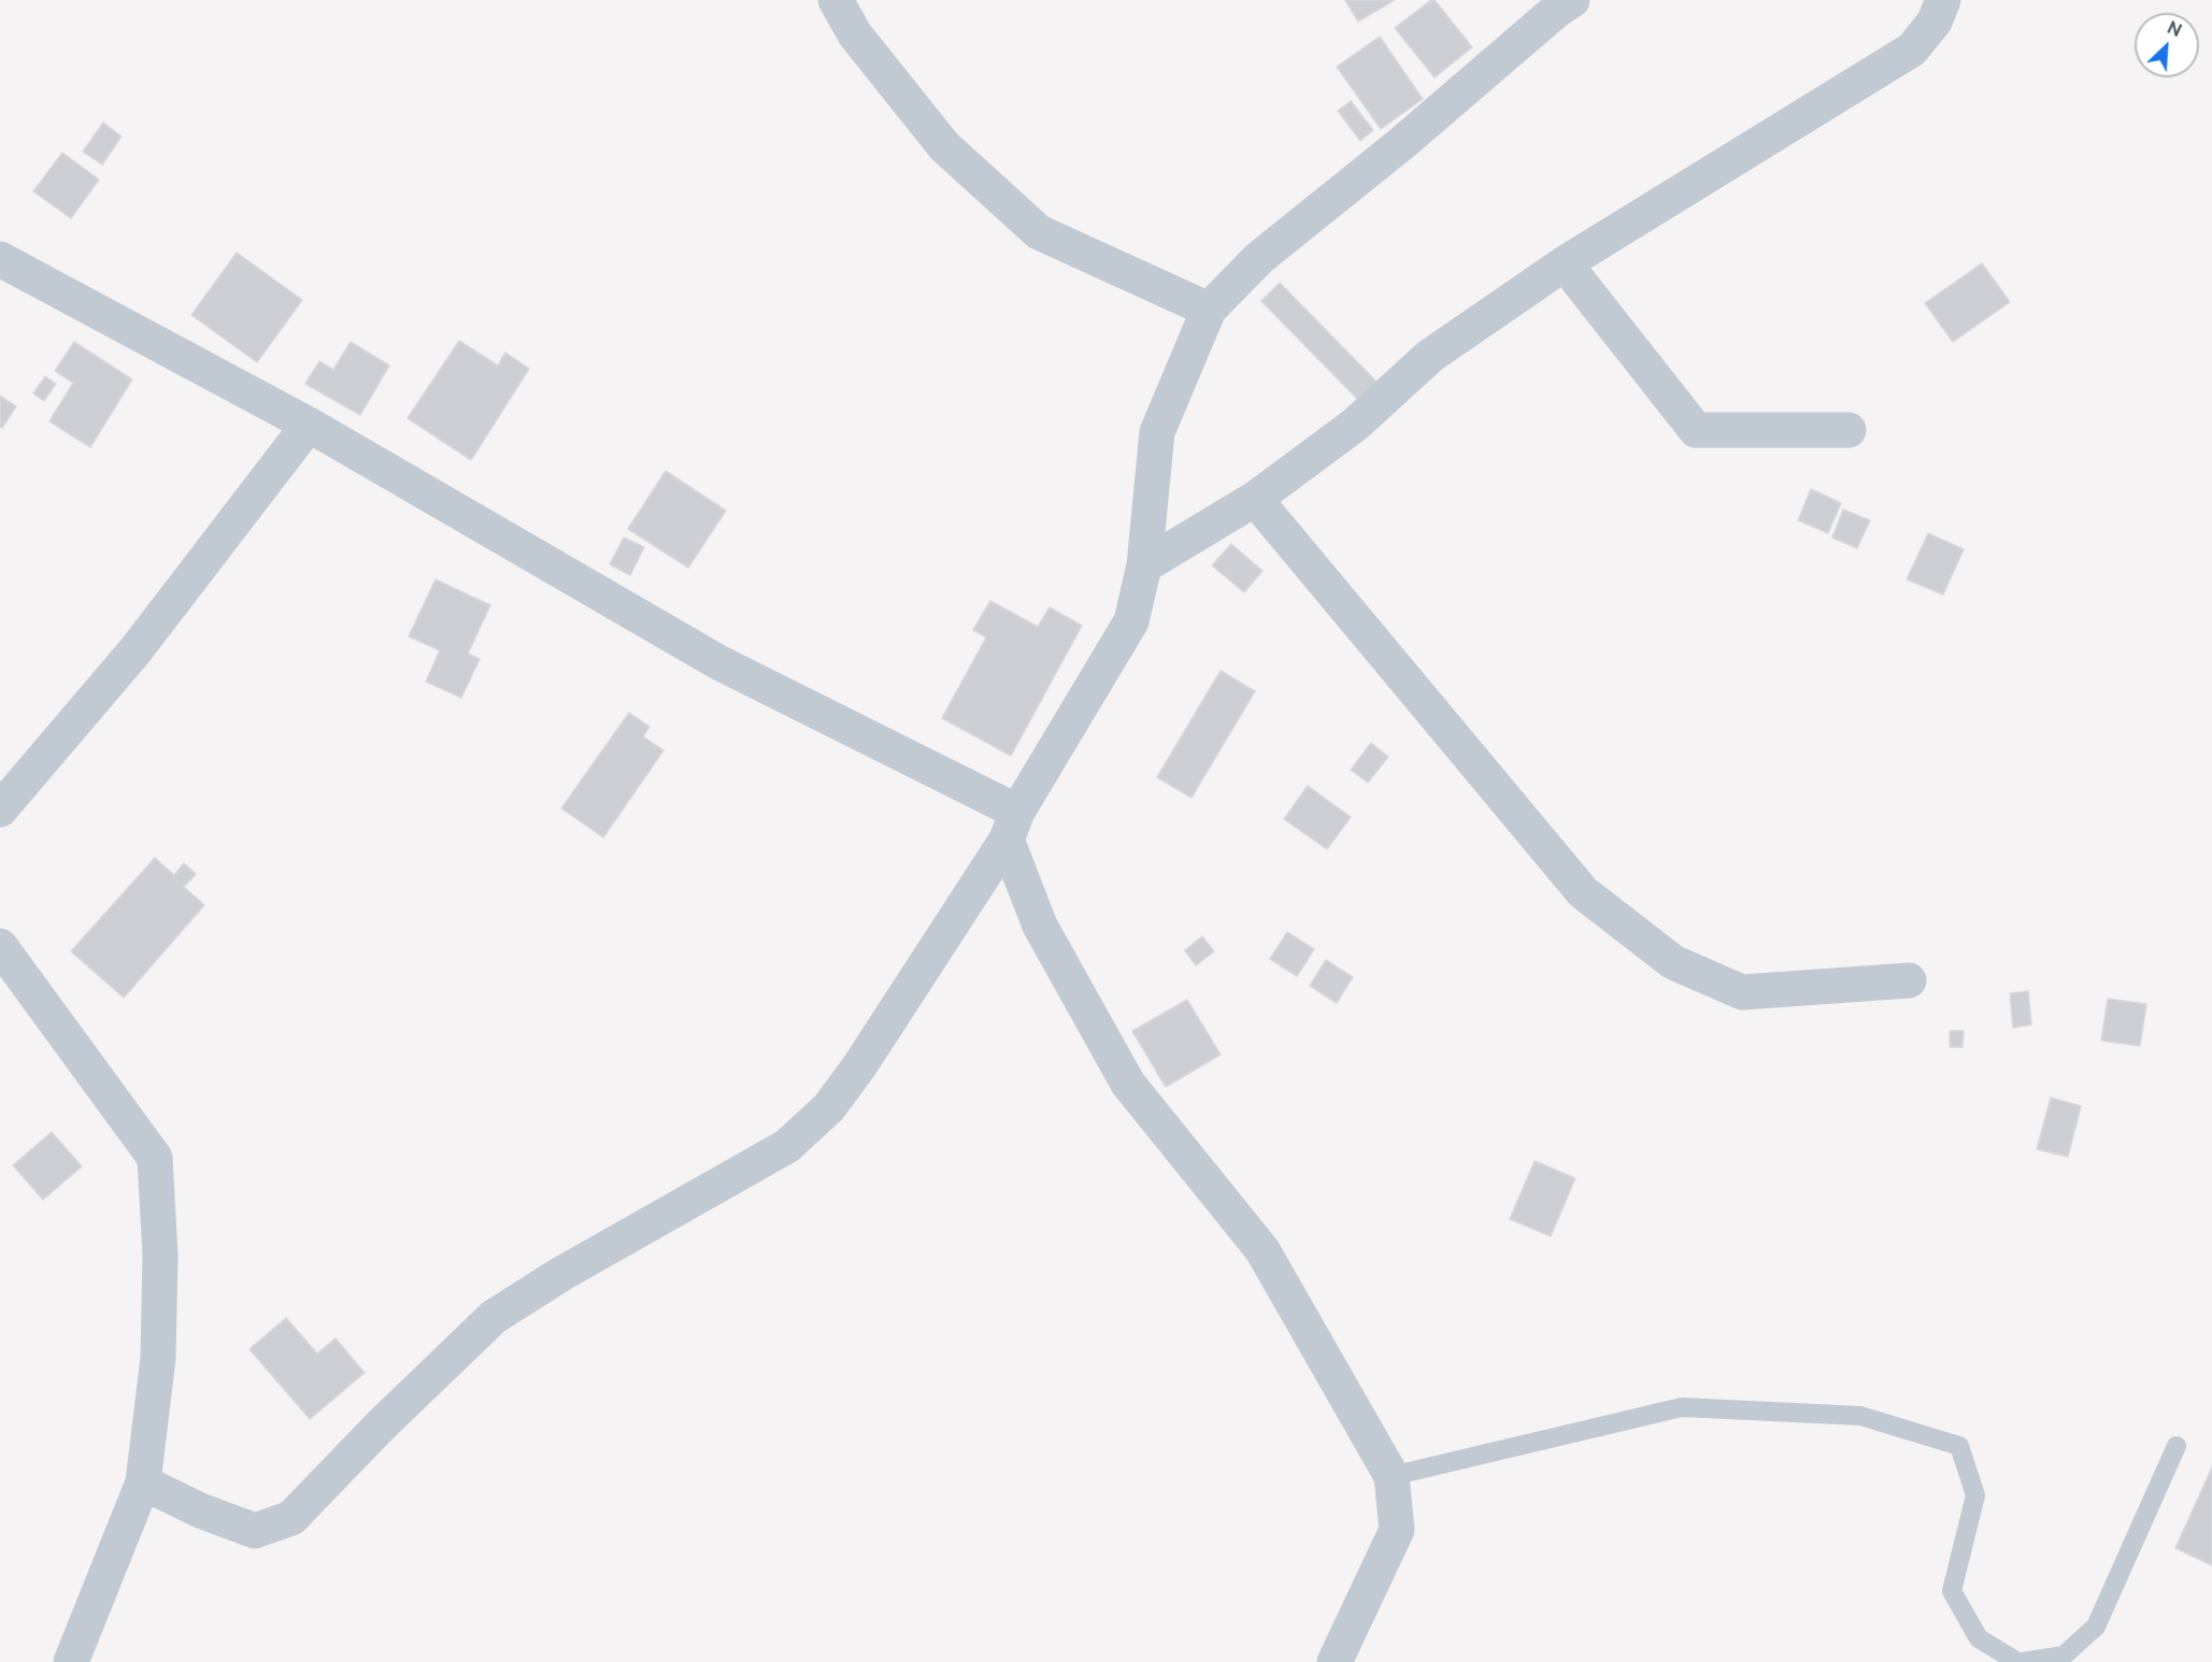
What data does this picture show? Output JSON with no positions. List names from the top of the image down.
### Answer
{
  "north": "top right"
}
